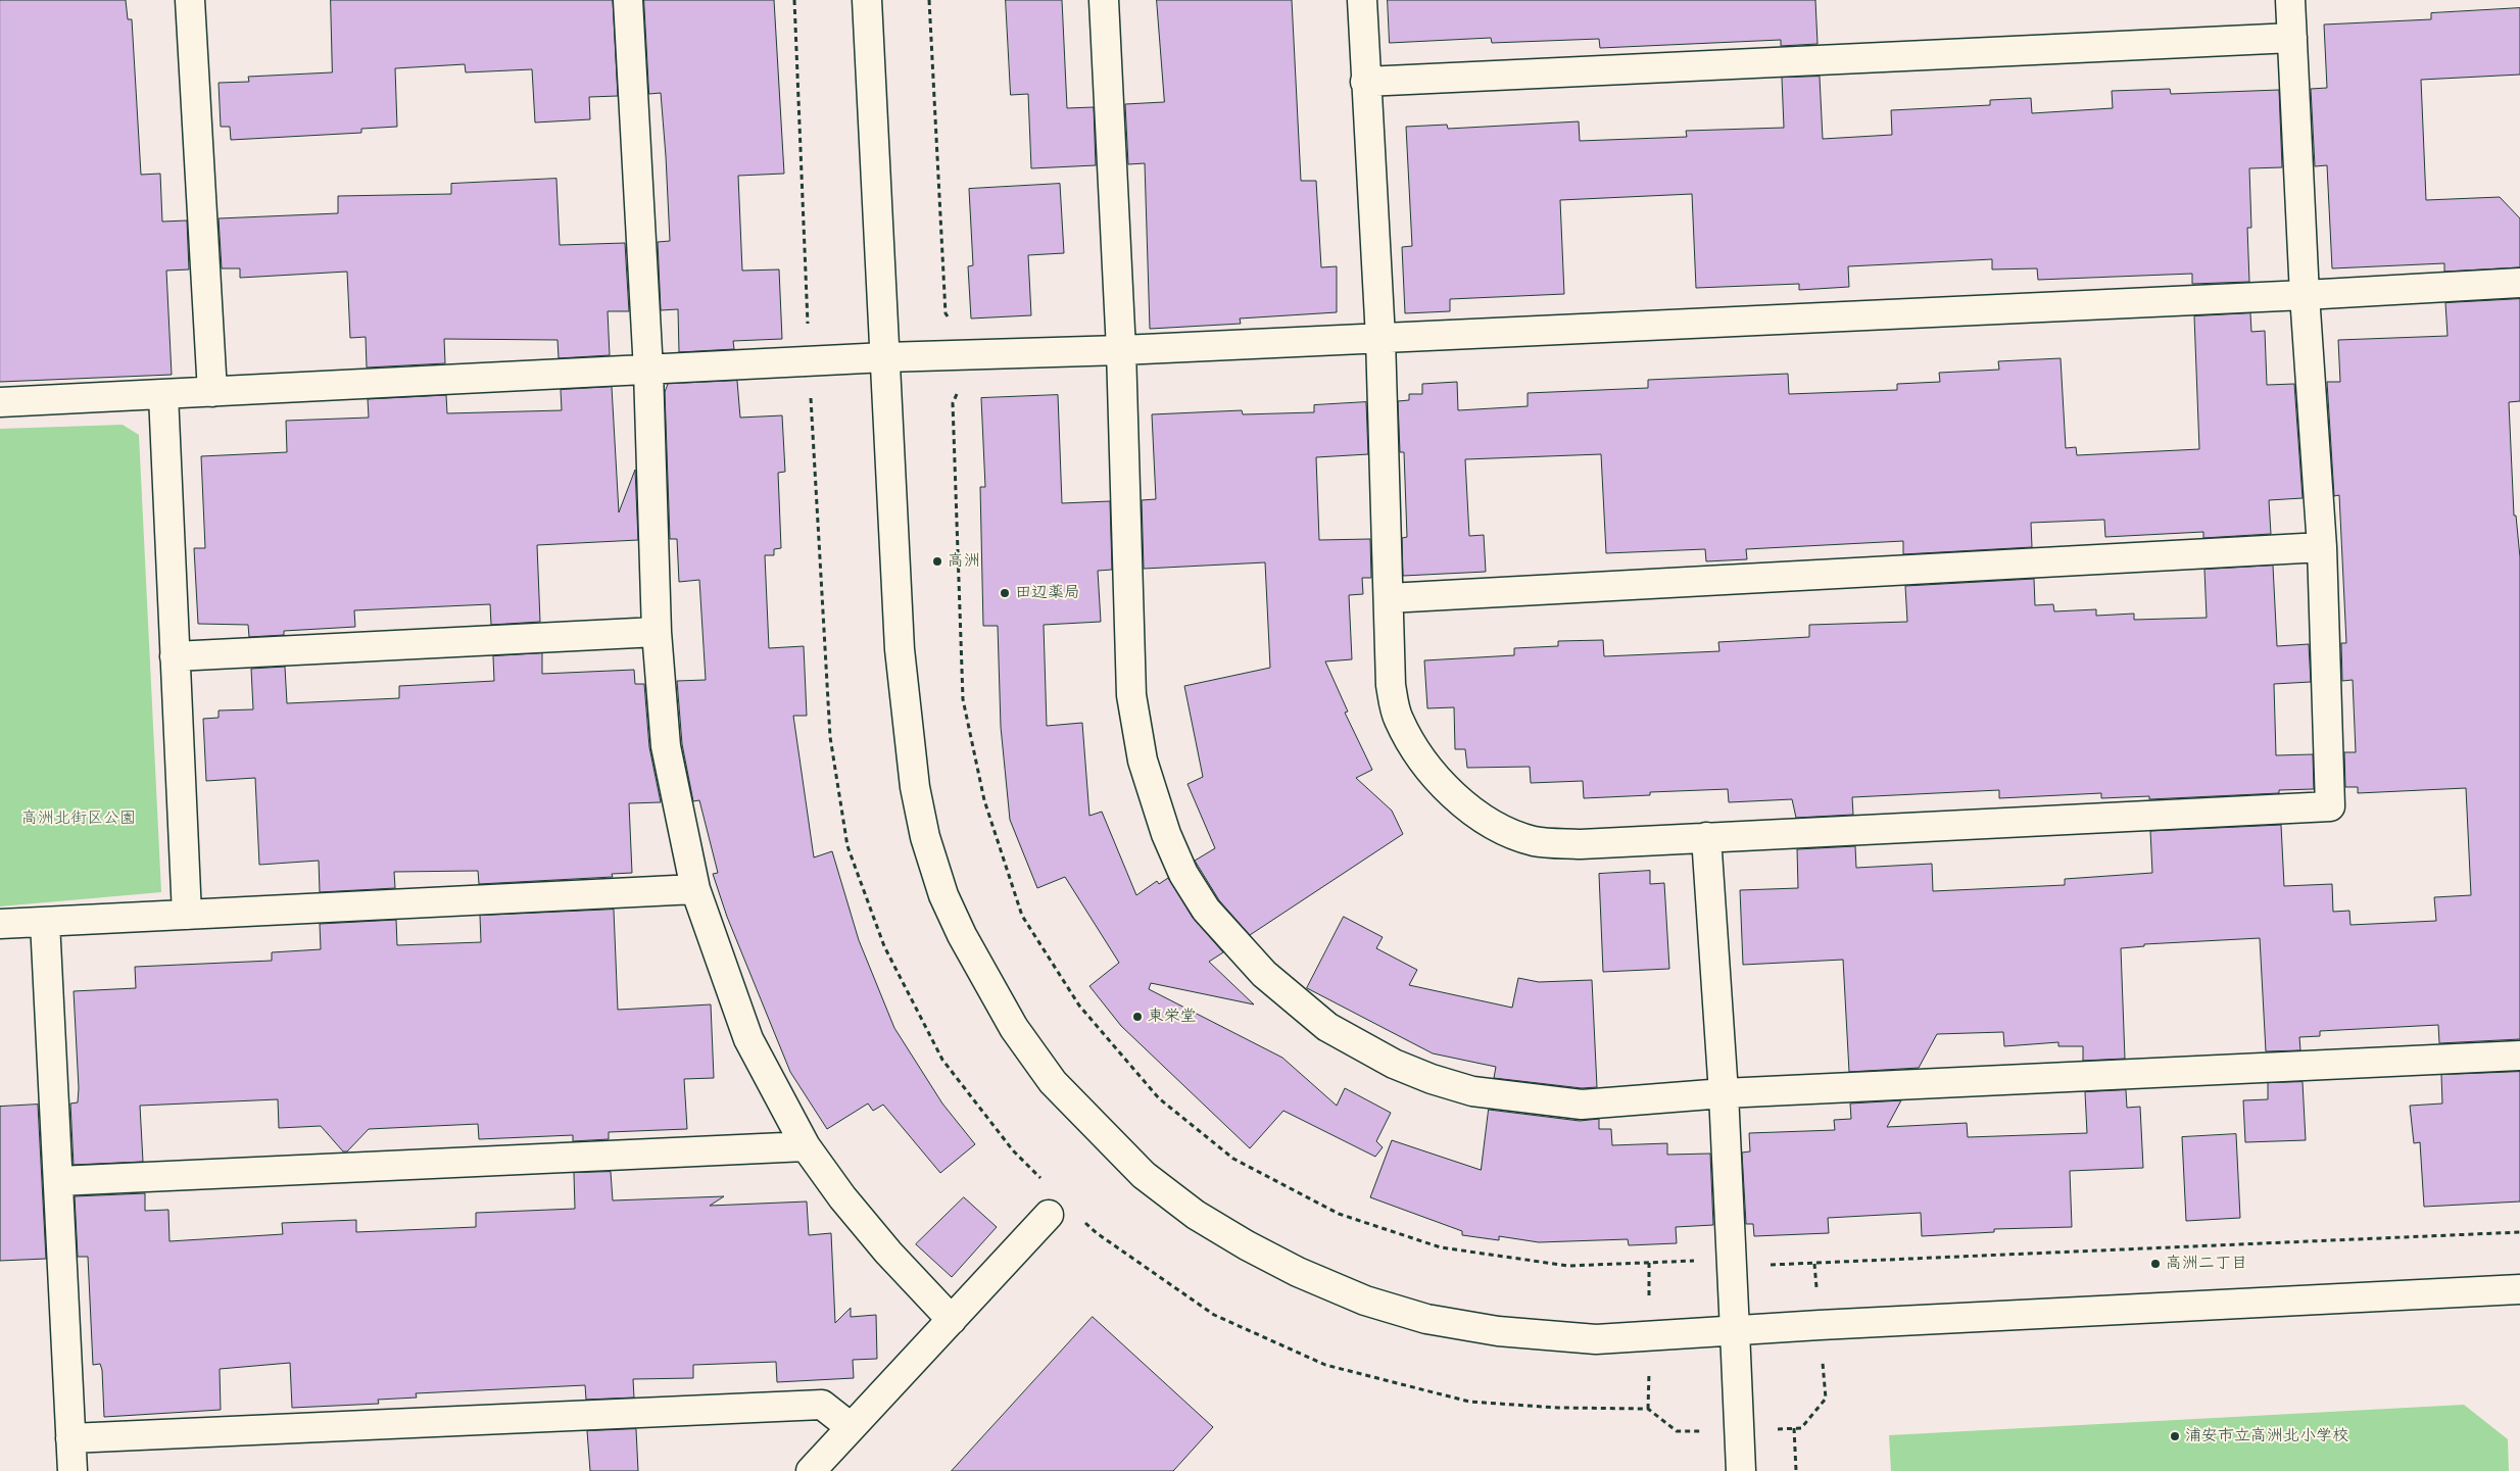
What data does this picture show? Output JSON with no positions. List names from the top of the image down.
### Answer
{
  "parks": ["高洲北街区公園"],
  "places": [
    "高洲",
    "田辺薬局",
    "東栄堂",
    "高洲二丁目",
    "浦安市立高洲北小学校"
  ]
}
